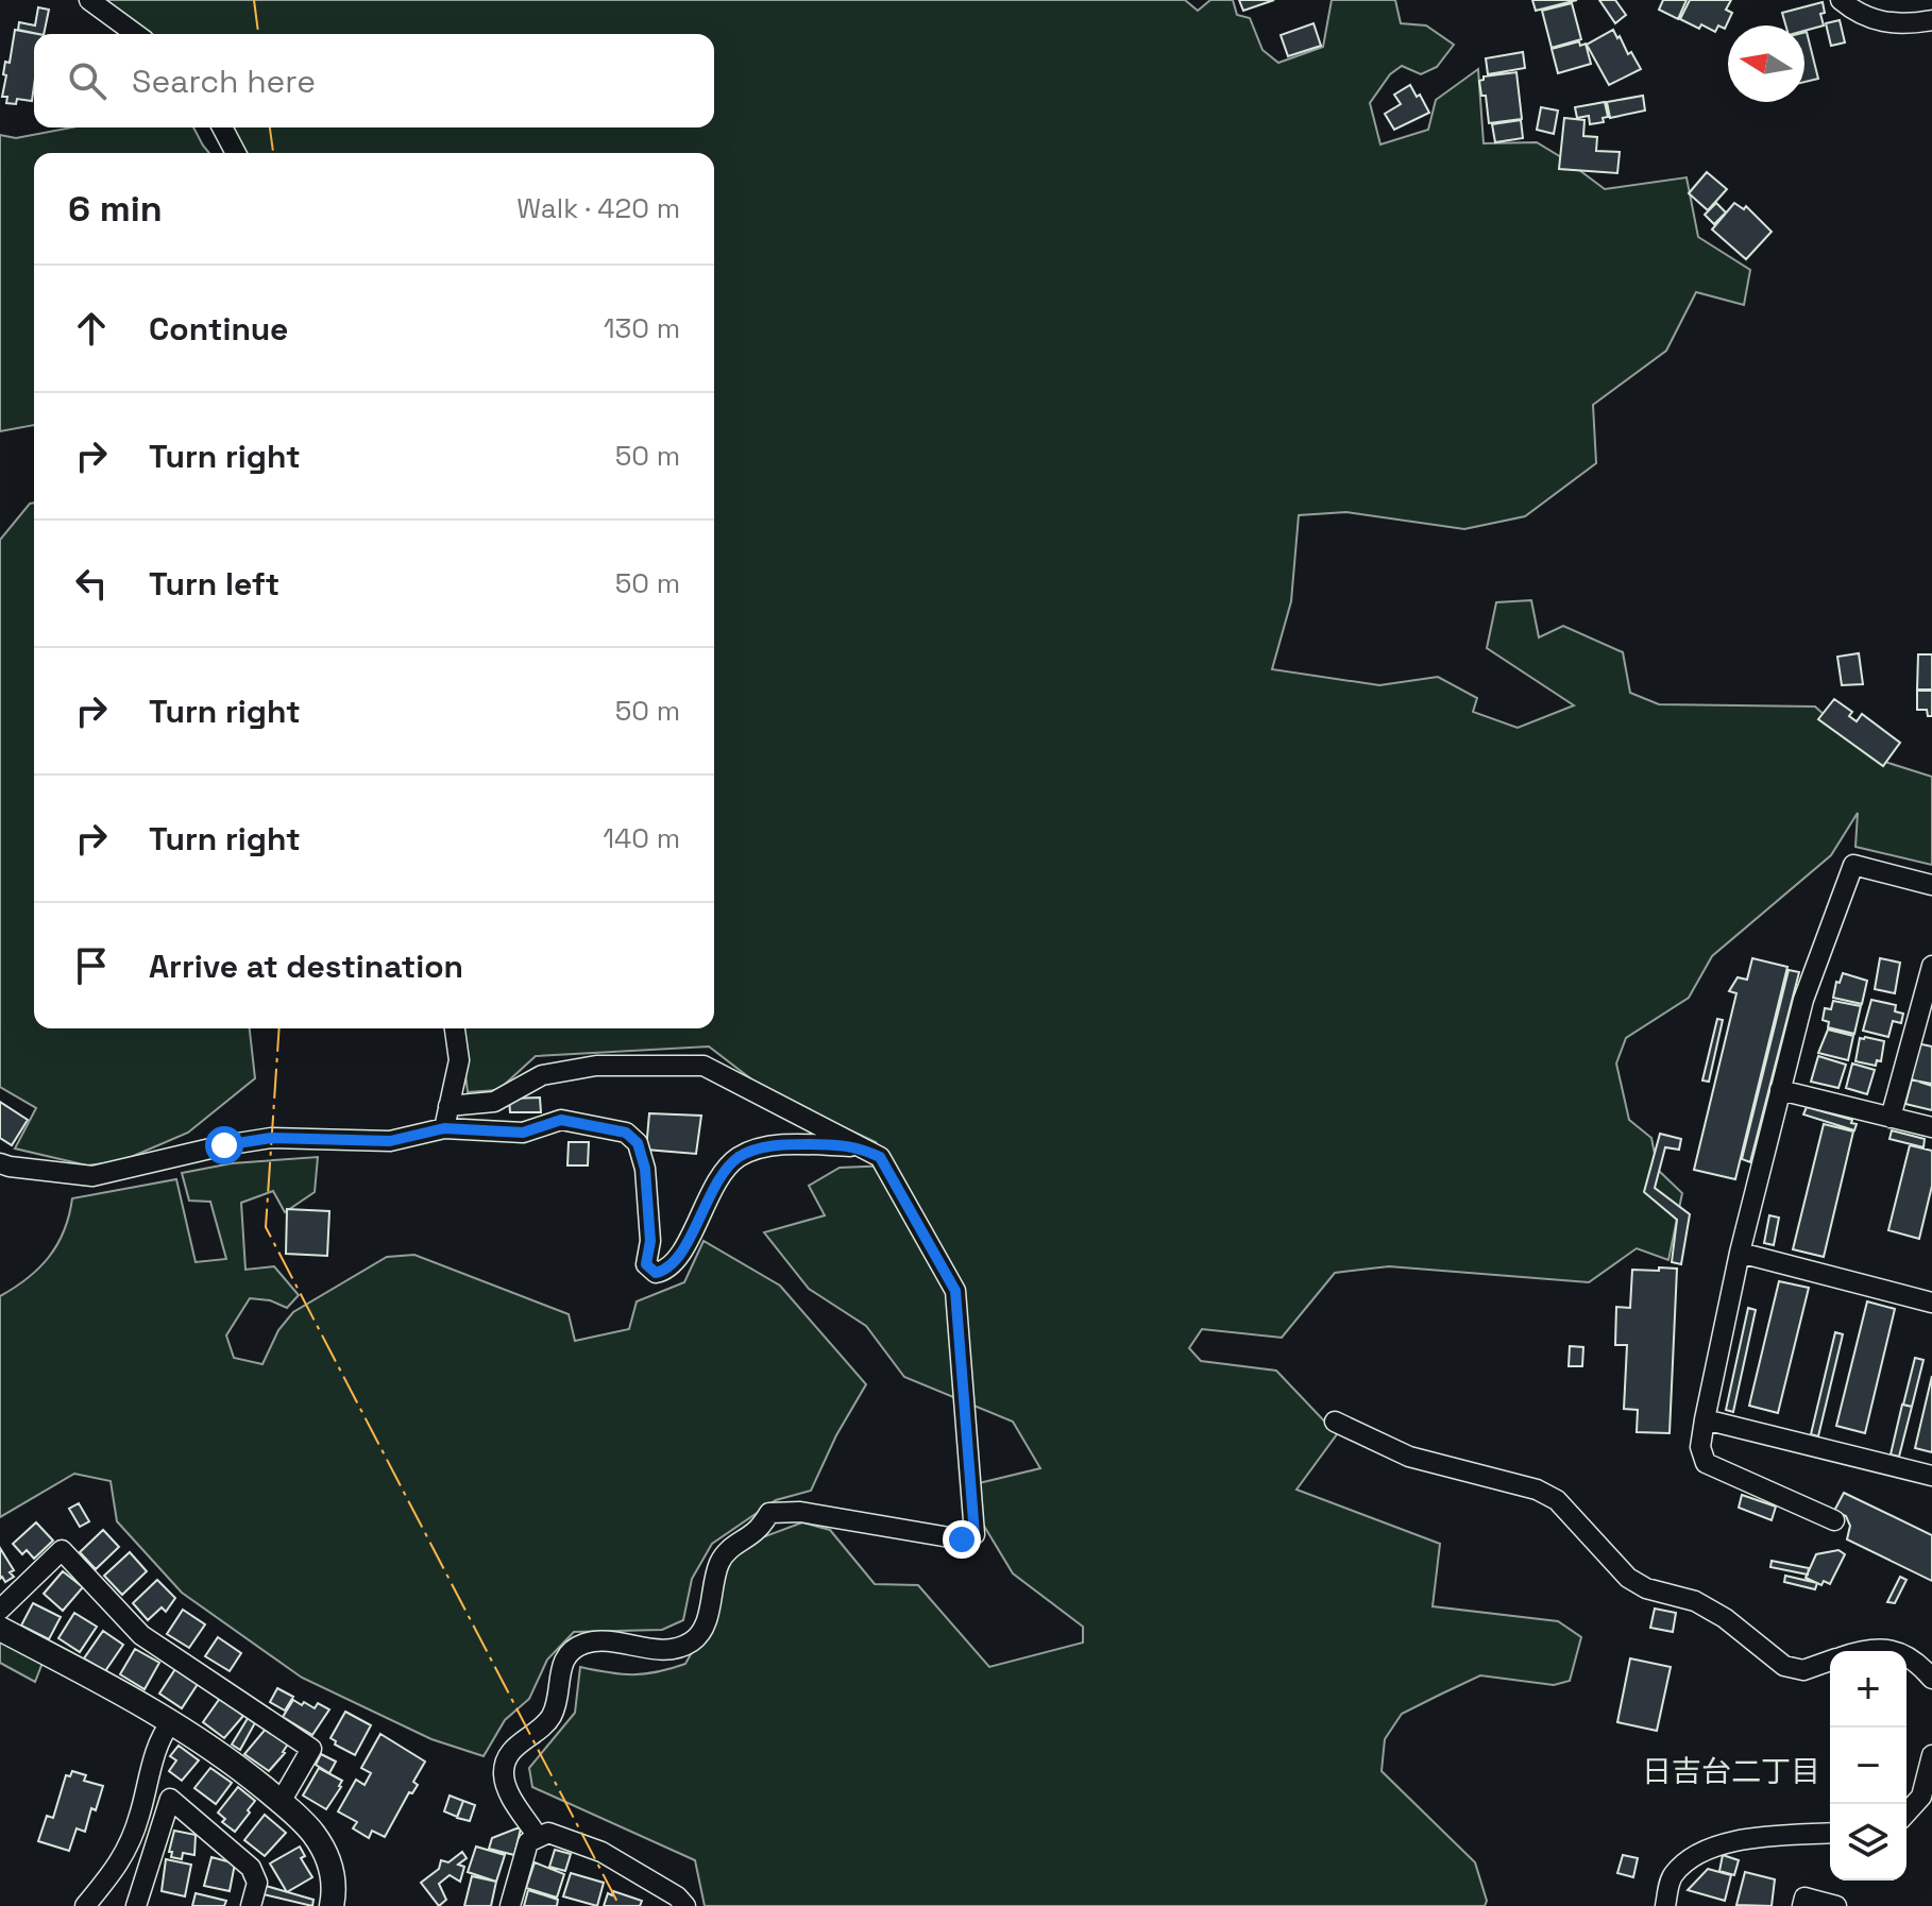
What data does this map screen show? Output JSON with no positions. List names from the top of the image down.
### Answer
{
  "districts": ["日吉台二丁目"],
  "north": "left",
  "page": {
    "search": "Search here",
    "heading": ["6 min", "Walk · 420 m"],
    "list": [
      ["Continue", "130 m"],
      ["Turn right", "50 m"],
      ["Turn left", "50 m"],
      ["Turn right", "50 m"],
      ["Turn right", "140 m"],
      "Arrive at destination"
    ],
    "map_buttons": ["+", "−"]
  }
}
